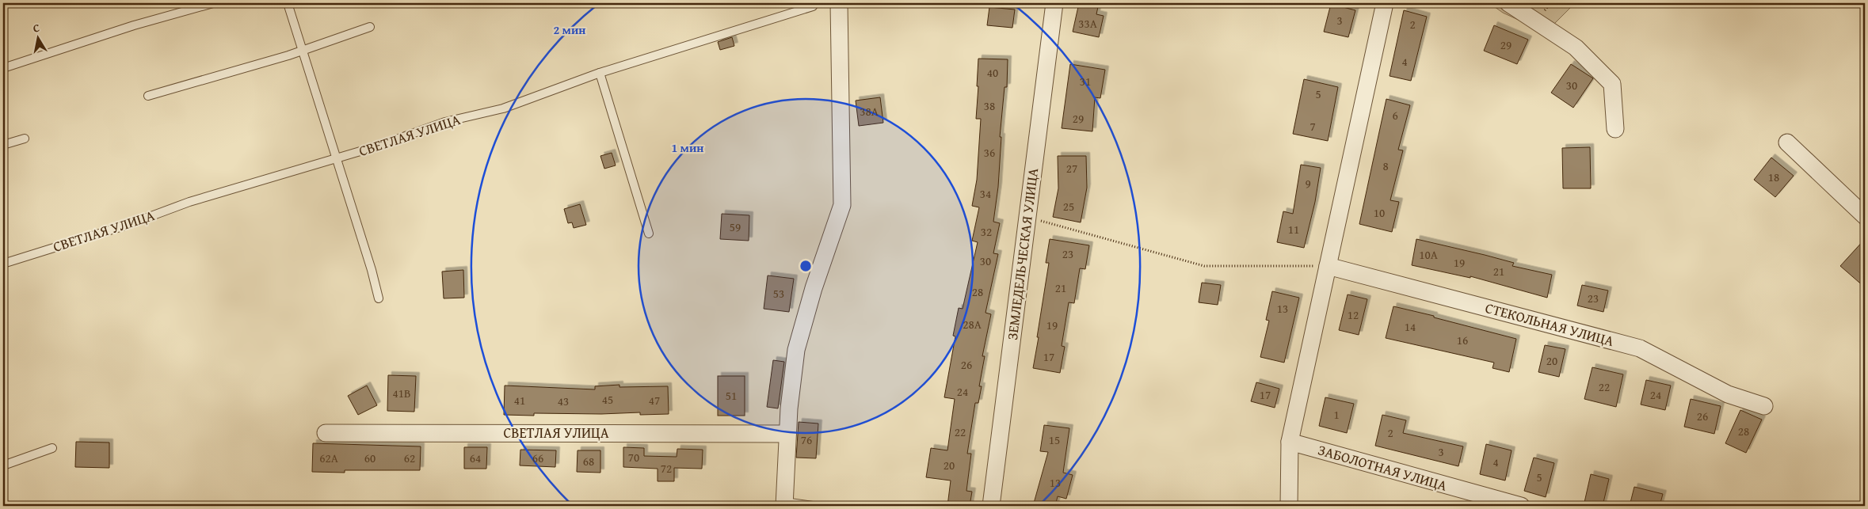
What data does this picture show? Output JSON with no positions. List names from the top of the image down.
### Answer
{
  "streets": {
    "street": [
      "СВЕТЛАЯ УЛИЦА",
      "ЗЕМЛЕДЕЛЬЧЕСКАЯ УЛИЦА",
      "СТЕКОЛЬНАЯ УЛИЦА",
      "ЗАБОЛОТНАЯ УЛИЦА"
    ]
  },
  "house_numbers": [
    "3",
    "33А",
    "2",
    "29",
    "4",
    "40",
    "31",
    "30",
    "5",
    "38",
    "38А",
    "6",
    "29",
    "7",
    "36",
    "8",
    "27",
    "18",
    "9",
    "34",
    "25",
    "10",
    "59",
    "11",
    "32",
    "23",
    "10А",
    "30",
    "19",
    "21",
    "21",
    "28",
    "53",
    "23",
    "13",
    "12",
    "28А",
    "19",
    "14",
    "16",
    "17",
    "20",
    "26",
    "22",
    "24",
    "41В",
    "17",
    "24",
    "51",
    "45",
    "41",
    "47",
    "43",
    "1",
    "26",
    "28",
    "22",
    "2",
    "76",
    "15",
    "3",
    "70",
    "62А",
    "60",
    "62",
    "64",
    "66",
    "68",
    "4",
    "20",
    "72",
    "5",
    "13"
  ],
  "north": "top",
  "rings": ["2 мин", "1 мин"]
}
